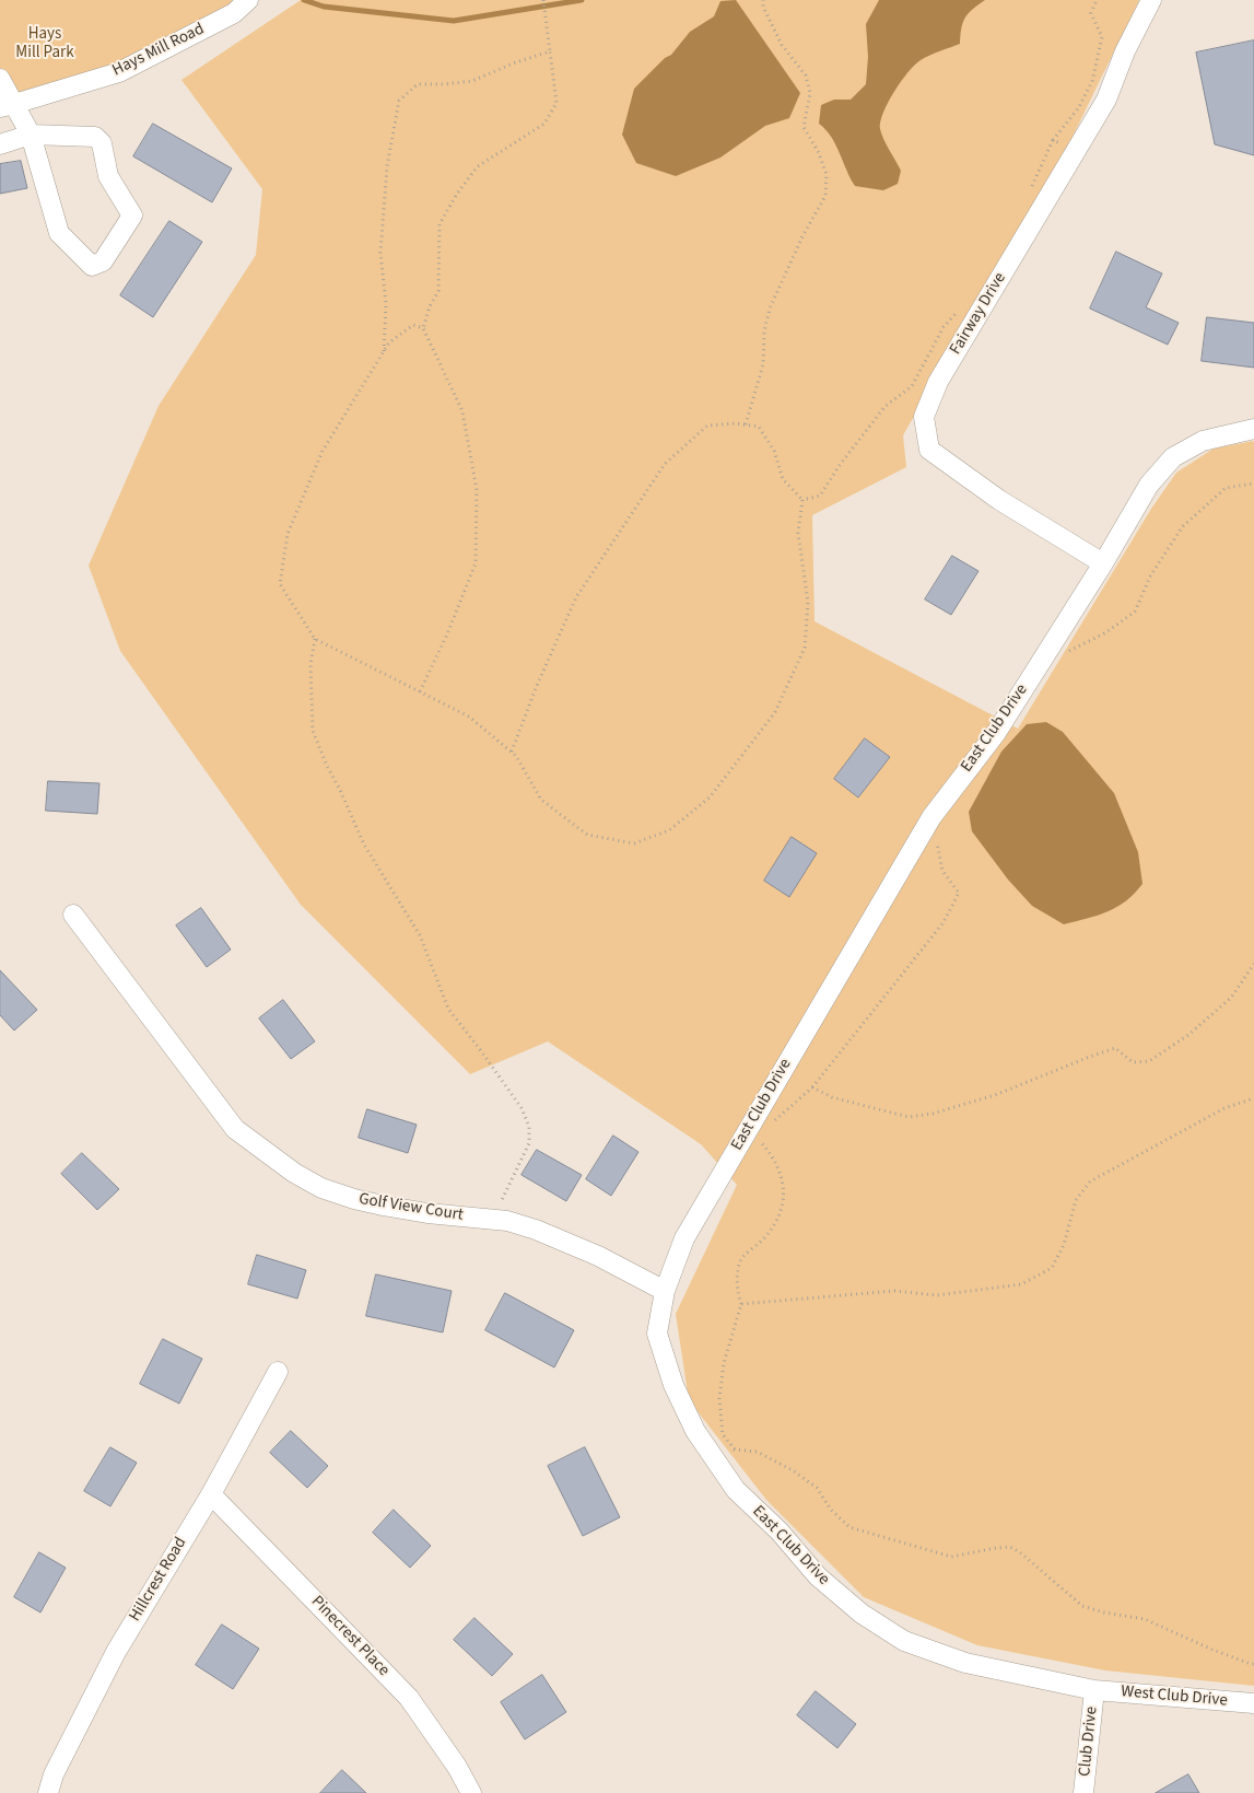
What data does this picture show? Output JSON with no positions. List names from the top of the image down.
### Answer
{
  "streets": {
    "street": [
      "Hays Mill Road",
      "Fairway Drive",
      "East Club Drive",
      "Golf View Court",
      "Hillcrest Road",
      "Pinecrest Place",
      "West Club Drive",
      "Club Drive"
    ]
  },
  "crossings": [
    ["Fairway Drive", "East Club Drive"],
    ["East Club Drive", "Golf View Court"],
    ["East Club Drive", "West Club Drive"],
    ["East Club Drive", "Club Drive"],
    ["Hillcrest Road", "Pinecrest Place"],
    ["West Club Drive", "Club Drive"]
  ],
  "parks": ["Hays Mill Park"]
}
